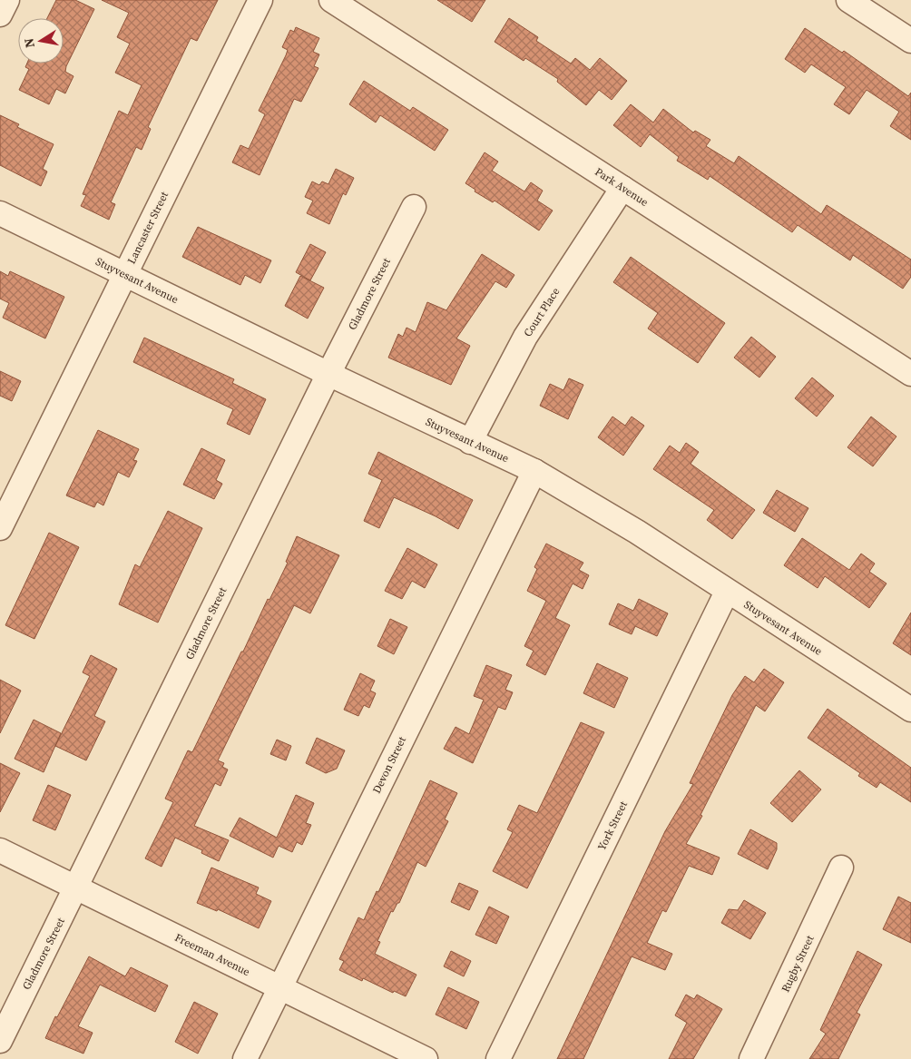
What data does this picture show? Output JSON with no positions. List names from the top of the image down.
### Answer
{
  "streets": {
    "street": [
      "Park Avenue",
      "Lancaster Street",
      "Stuyvesant Avenue",
      "Gladmore Street",
      "Court Place",
      "Devon Street",
      "York Street",
      "Freeman Avenue",
      "Rugby Street"
    ]
  },
  "crossings": [
    ["Park Avenue", "Court Place"],
    ["Lancaster Street", "Stuyvesant Avenue"],
    ["Stuyvesant Avenue", "Gladmore Street"],
    ["Stuyvesant Avenue", "Court Place"],
    ["Stuyvesant Avenue", "Devon Street"],
    ["Stuyvesant Avenue", "York Street"],
    ["Gladmore Street", "Freeman Avenue"],
    ["Devon Street", "Freeman Avenue"]
  ],
  "north": "left"
}
